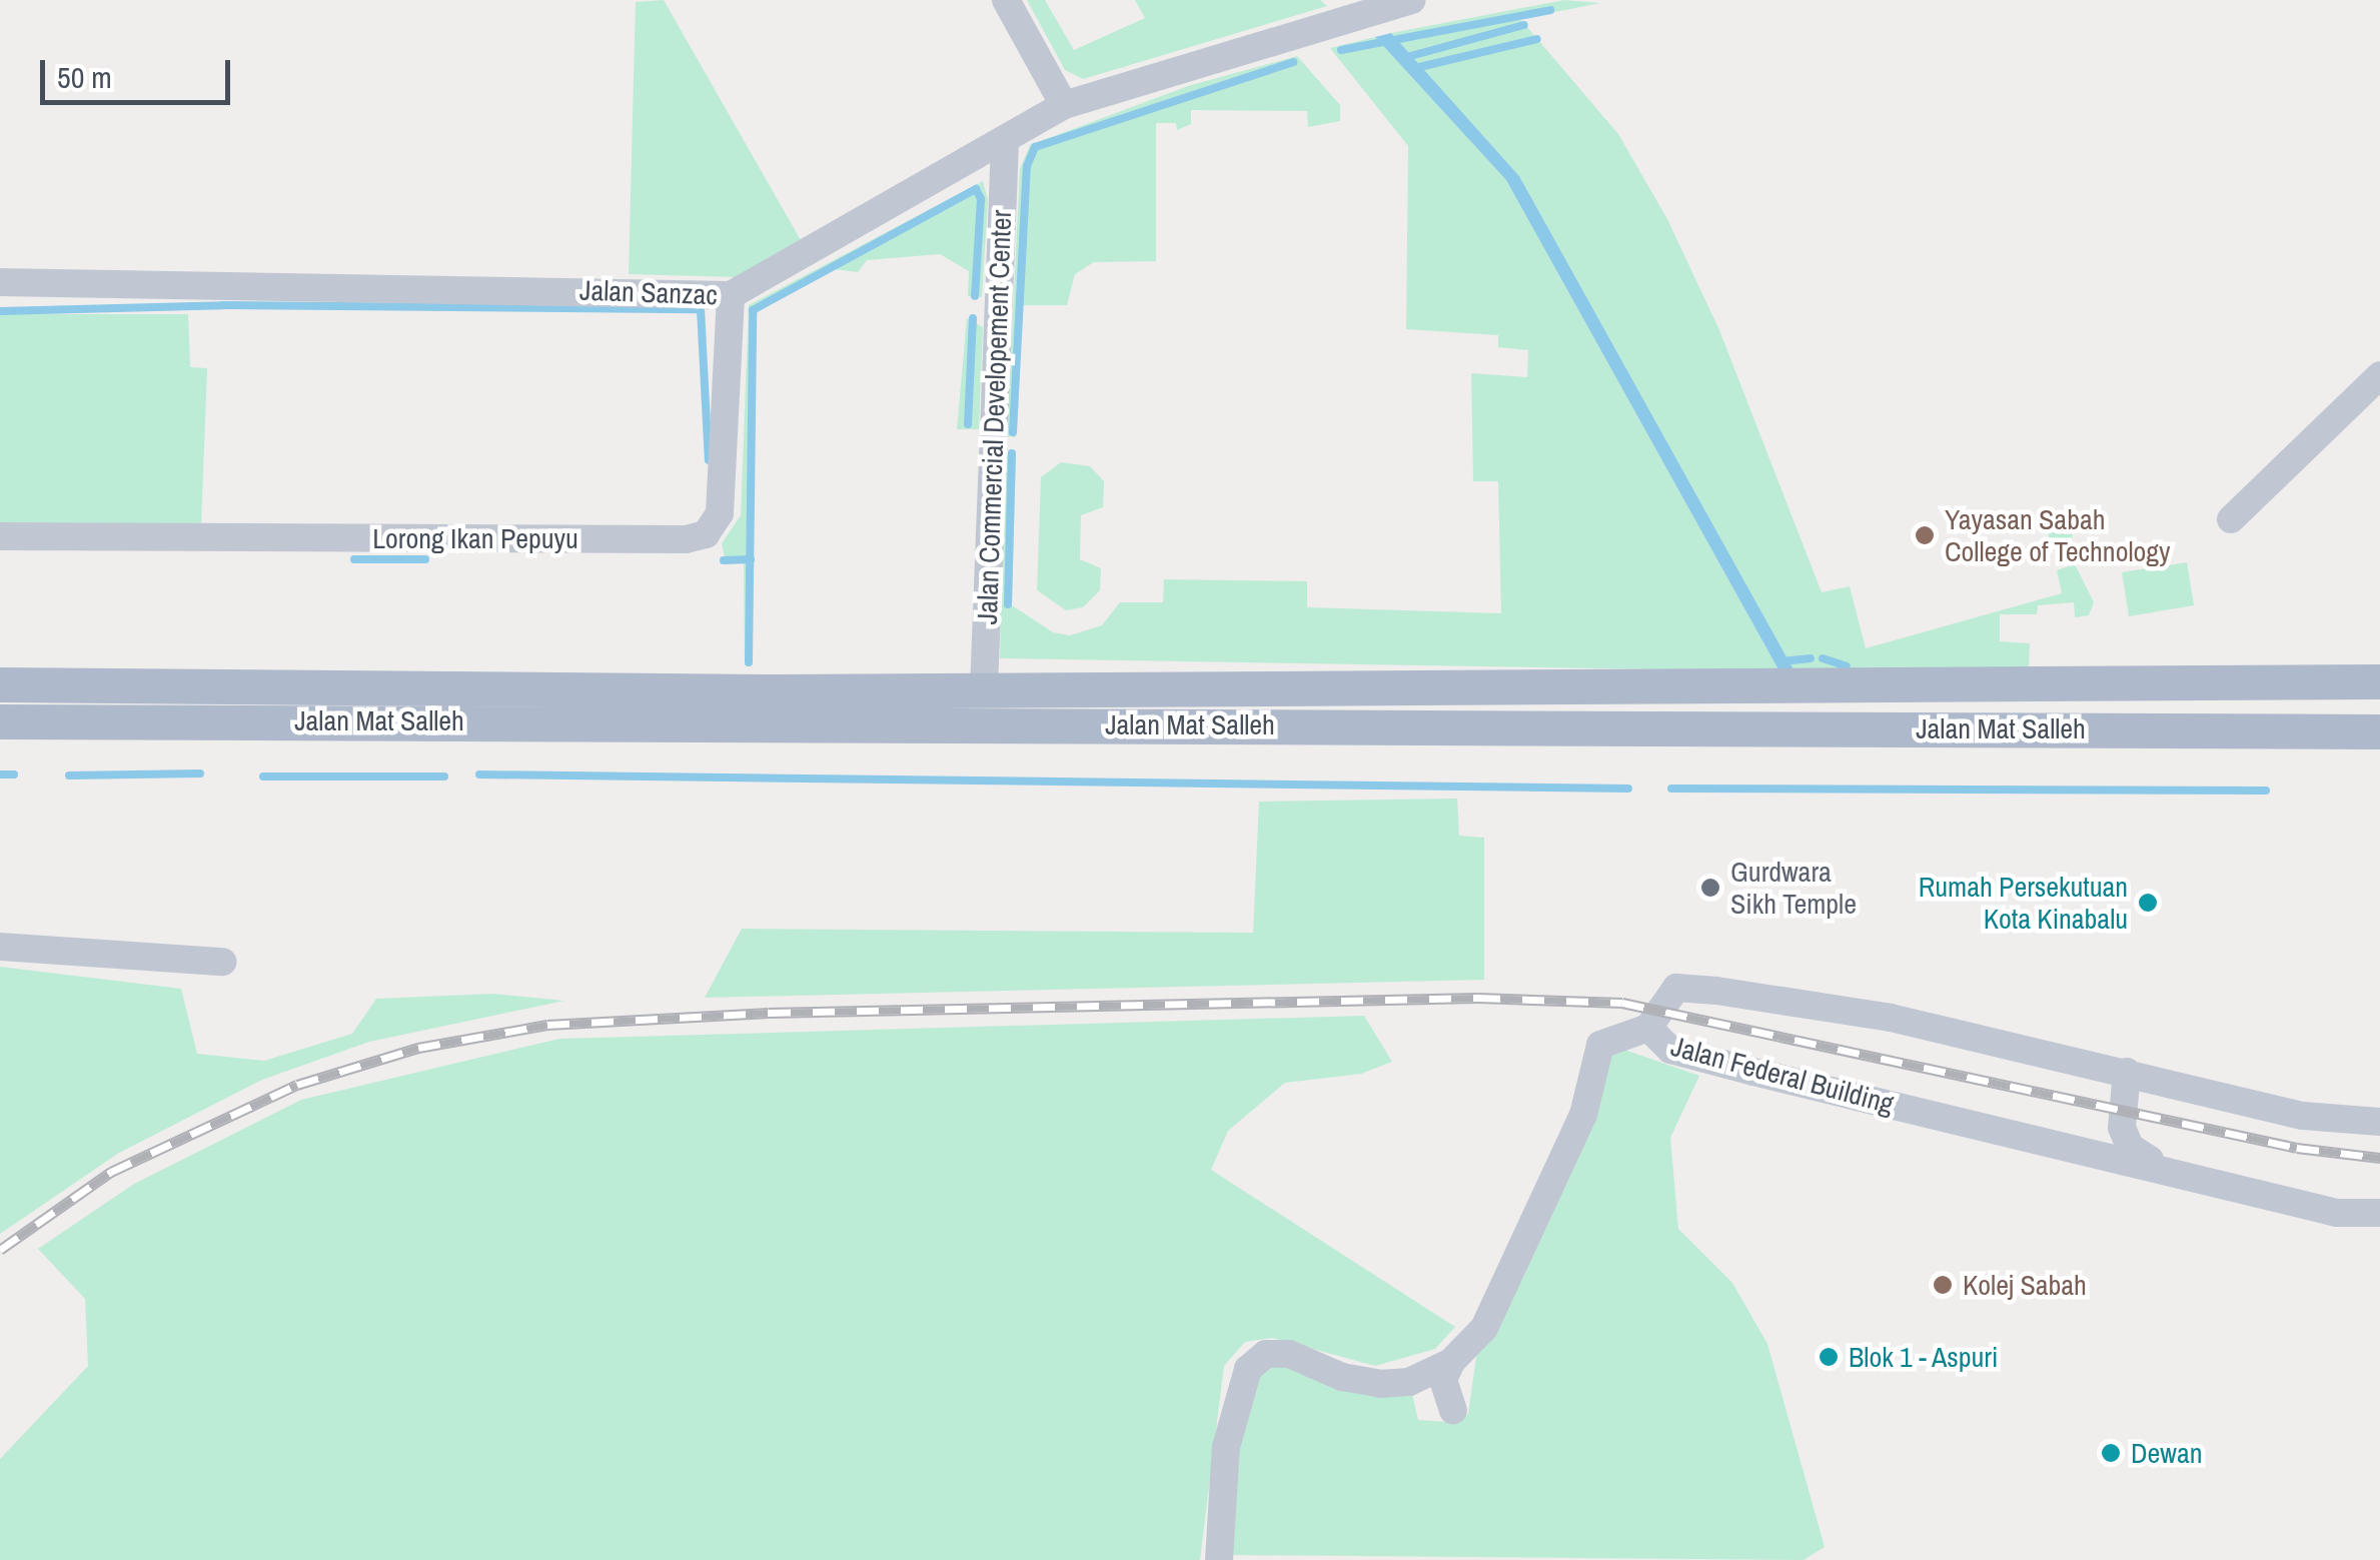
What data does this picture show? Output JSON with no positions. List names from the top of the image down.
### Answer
{
  "streets": {
    "main road": ["Jalan Mat Salleh"],
    "street": [
      "Jalan Sanzac",
      "Jalan Commercial Developement Center",
      "Lorong Ikan Pepuyu",
      "Jalan Federal Building"
    ]
  },
  "crossings": [
    ["Jalan Sanzac", "Jalan Commercial Developement Center"],
    ["Jalan Sanzac", "Lorong Ikan Pepuyu"],
    ["Jalan Commercial Developement Center", "Jalan Mat Salleh"]
  ],
  "places": [
    "Yayasan Sabah College of Technology",
    "Gurdwara Sikh Temple",
    "Rumah Persekutuan Kota Kinabalu",
    "Kolej Sabah",
    "Blok 1 - Aspuri",
    "Dewan"
  ],
  "scale_bar": "50 m"
}
